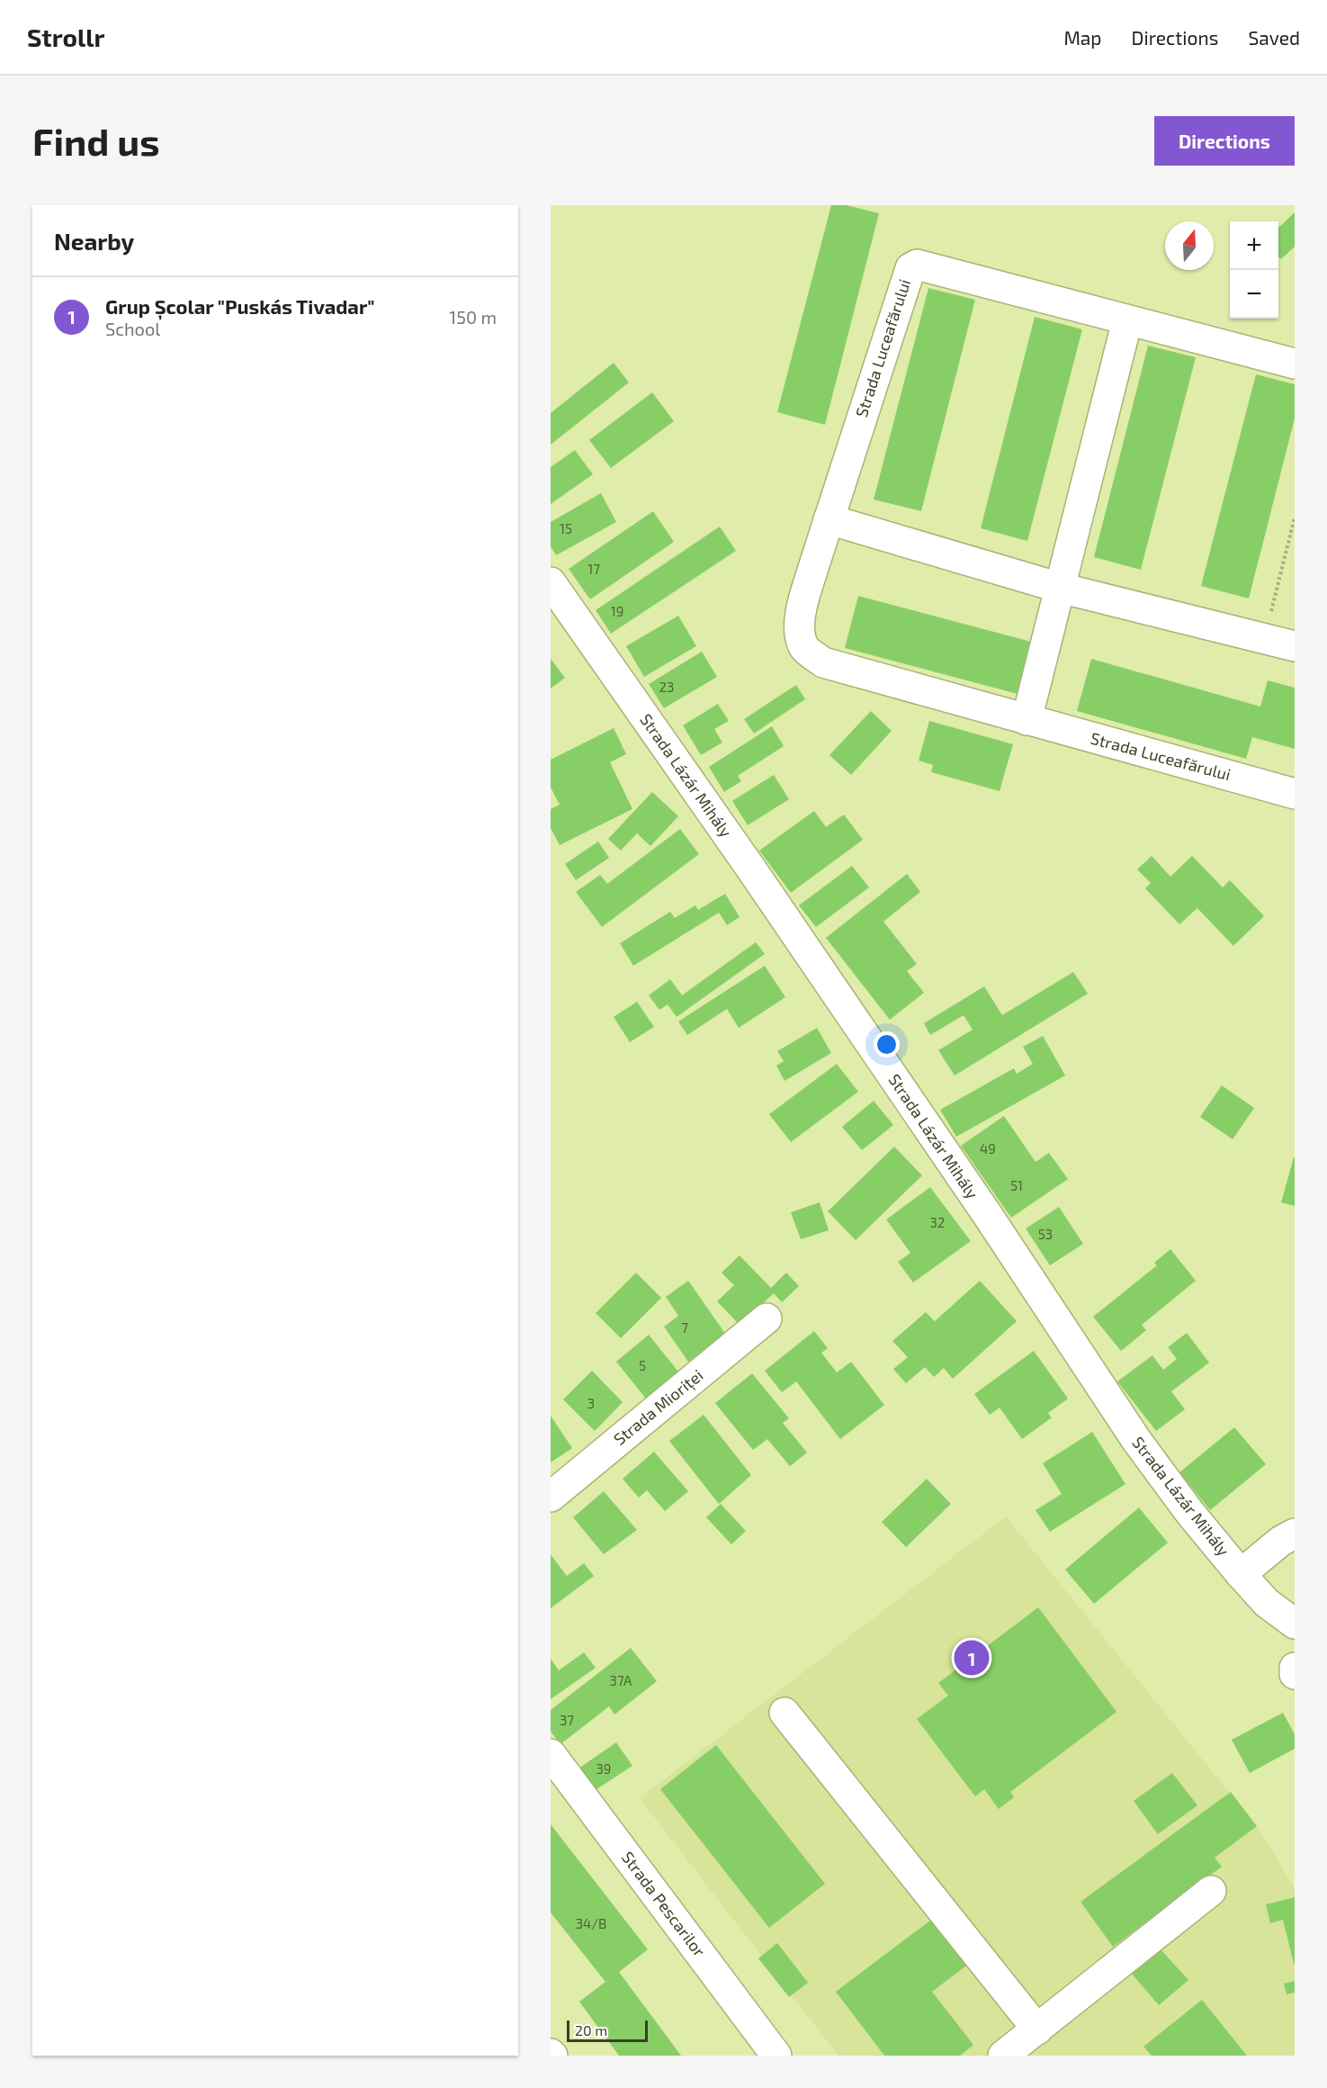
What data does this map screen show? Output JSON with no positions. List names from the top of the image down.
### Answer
{
  "streets": {
    "street": [
      "Strada Luceafărului",
      "Strada Lázár Mihály",
      "Strada Mioriței",
      "Strada Pescarilor"
    ]
  },
  "house_numbers": [
    "15",
    "17",
    "19",
    "23",
    "49",
    "51",
    "32",
    "53",
    "7",
    "5",
    "3",
    "37A",
    "37",
    "39",
    "34/B"
  ],
  "scale_bar": "20 m",
  "north": "top",
  "page": {
    "header": "Strollr",
    "nav": ["Map", "Directions", "Saved"],
    "buttons": "Directions",
    "title": "Find us",
    "heading": "Nearby",
    "map_buttons": ["+", "−"],
    "list": [
      {
        "mark": "1",
        "name": "Grup Școlar \"Puskás Tivadar\"",
        "note": "School",
        "value": "150 m"
      }
    ],
    "pins": "1",
    "scale": "20 m"
  }
}
